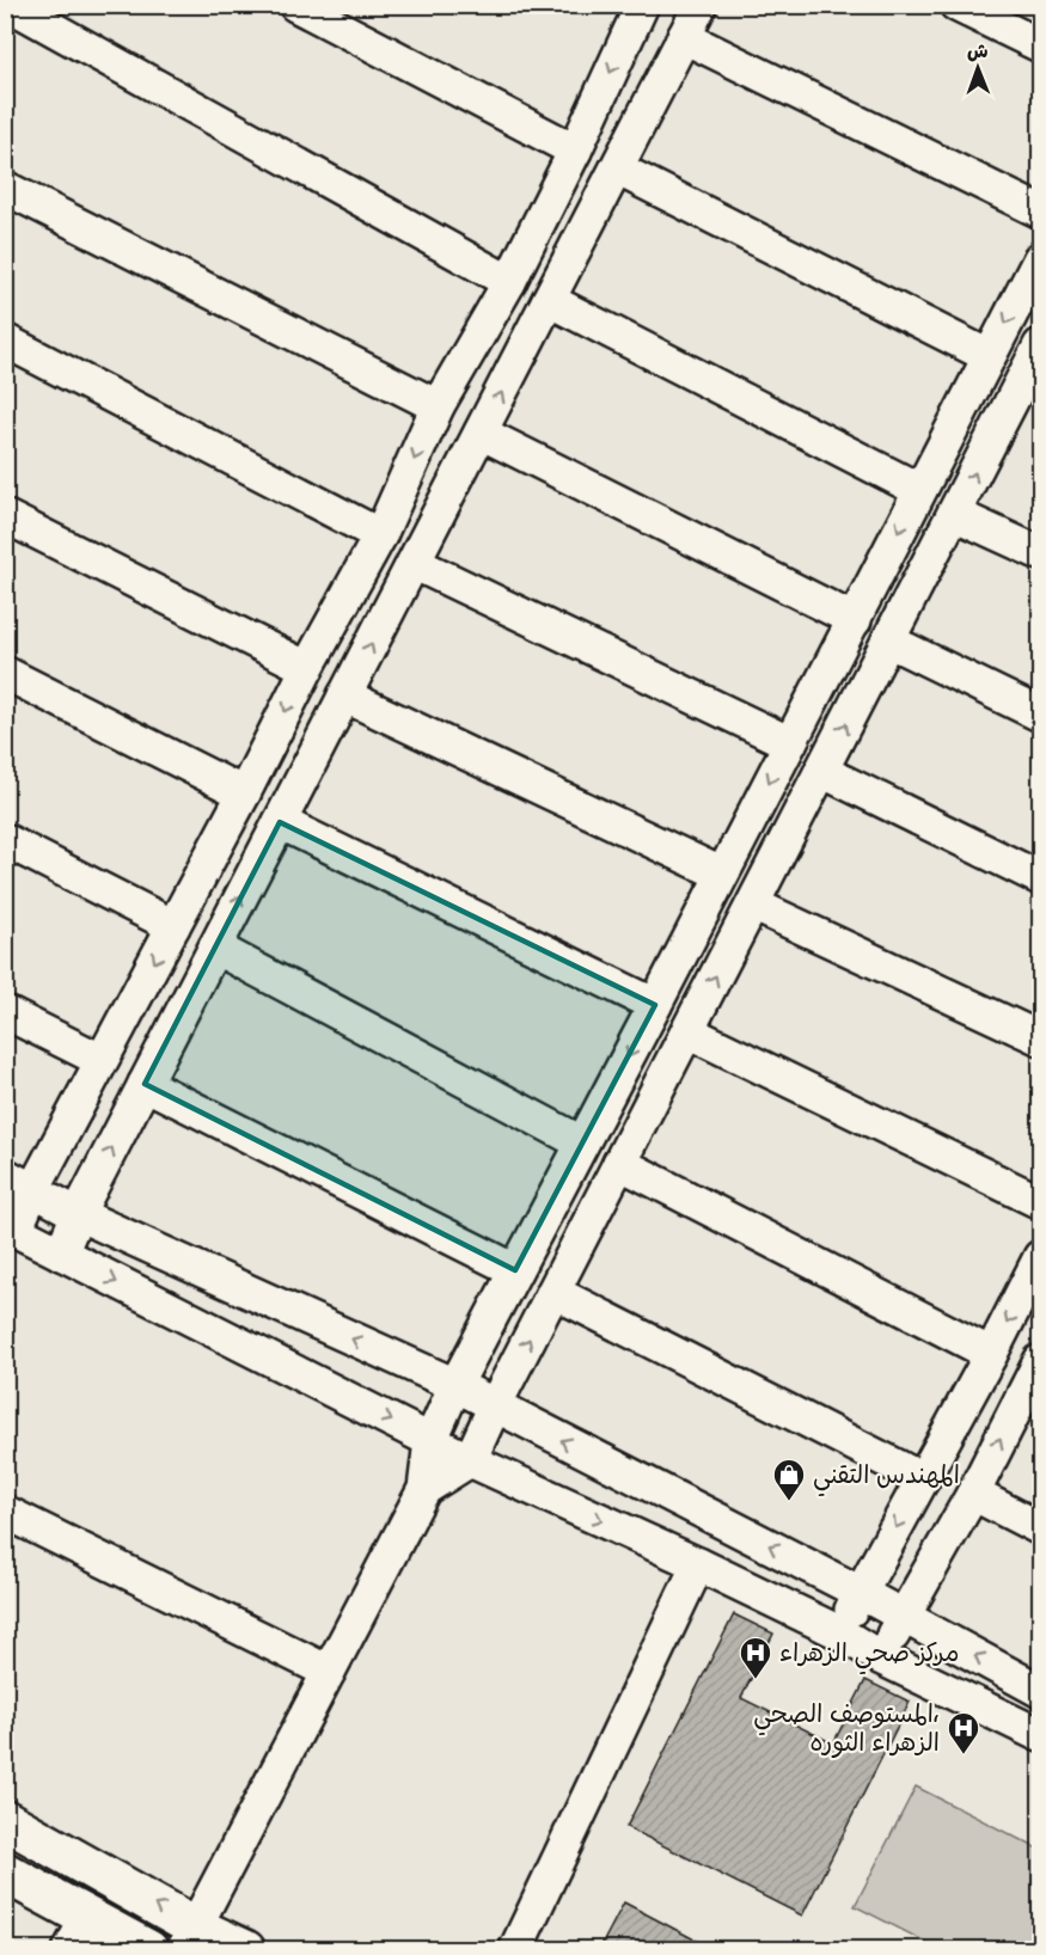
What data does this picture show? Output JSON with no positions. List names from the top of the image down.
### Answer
{
  "places": {
    "shop": ["المهندس التقني"],
    "hospital": ["مركز صحي الزهراء", "المستوصف الصحي، الزهراء الثوره"]
  },
  "north": "top"
}
